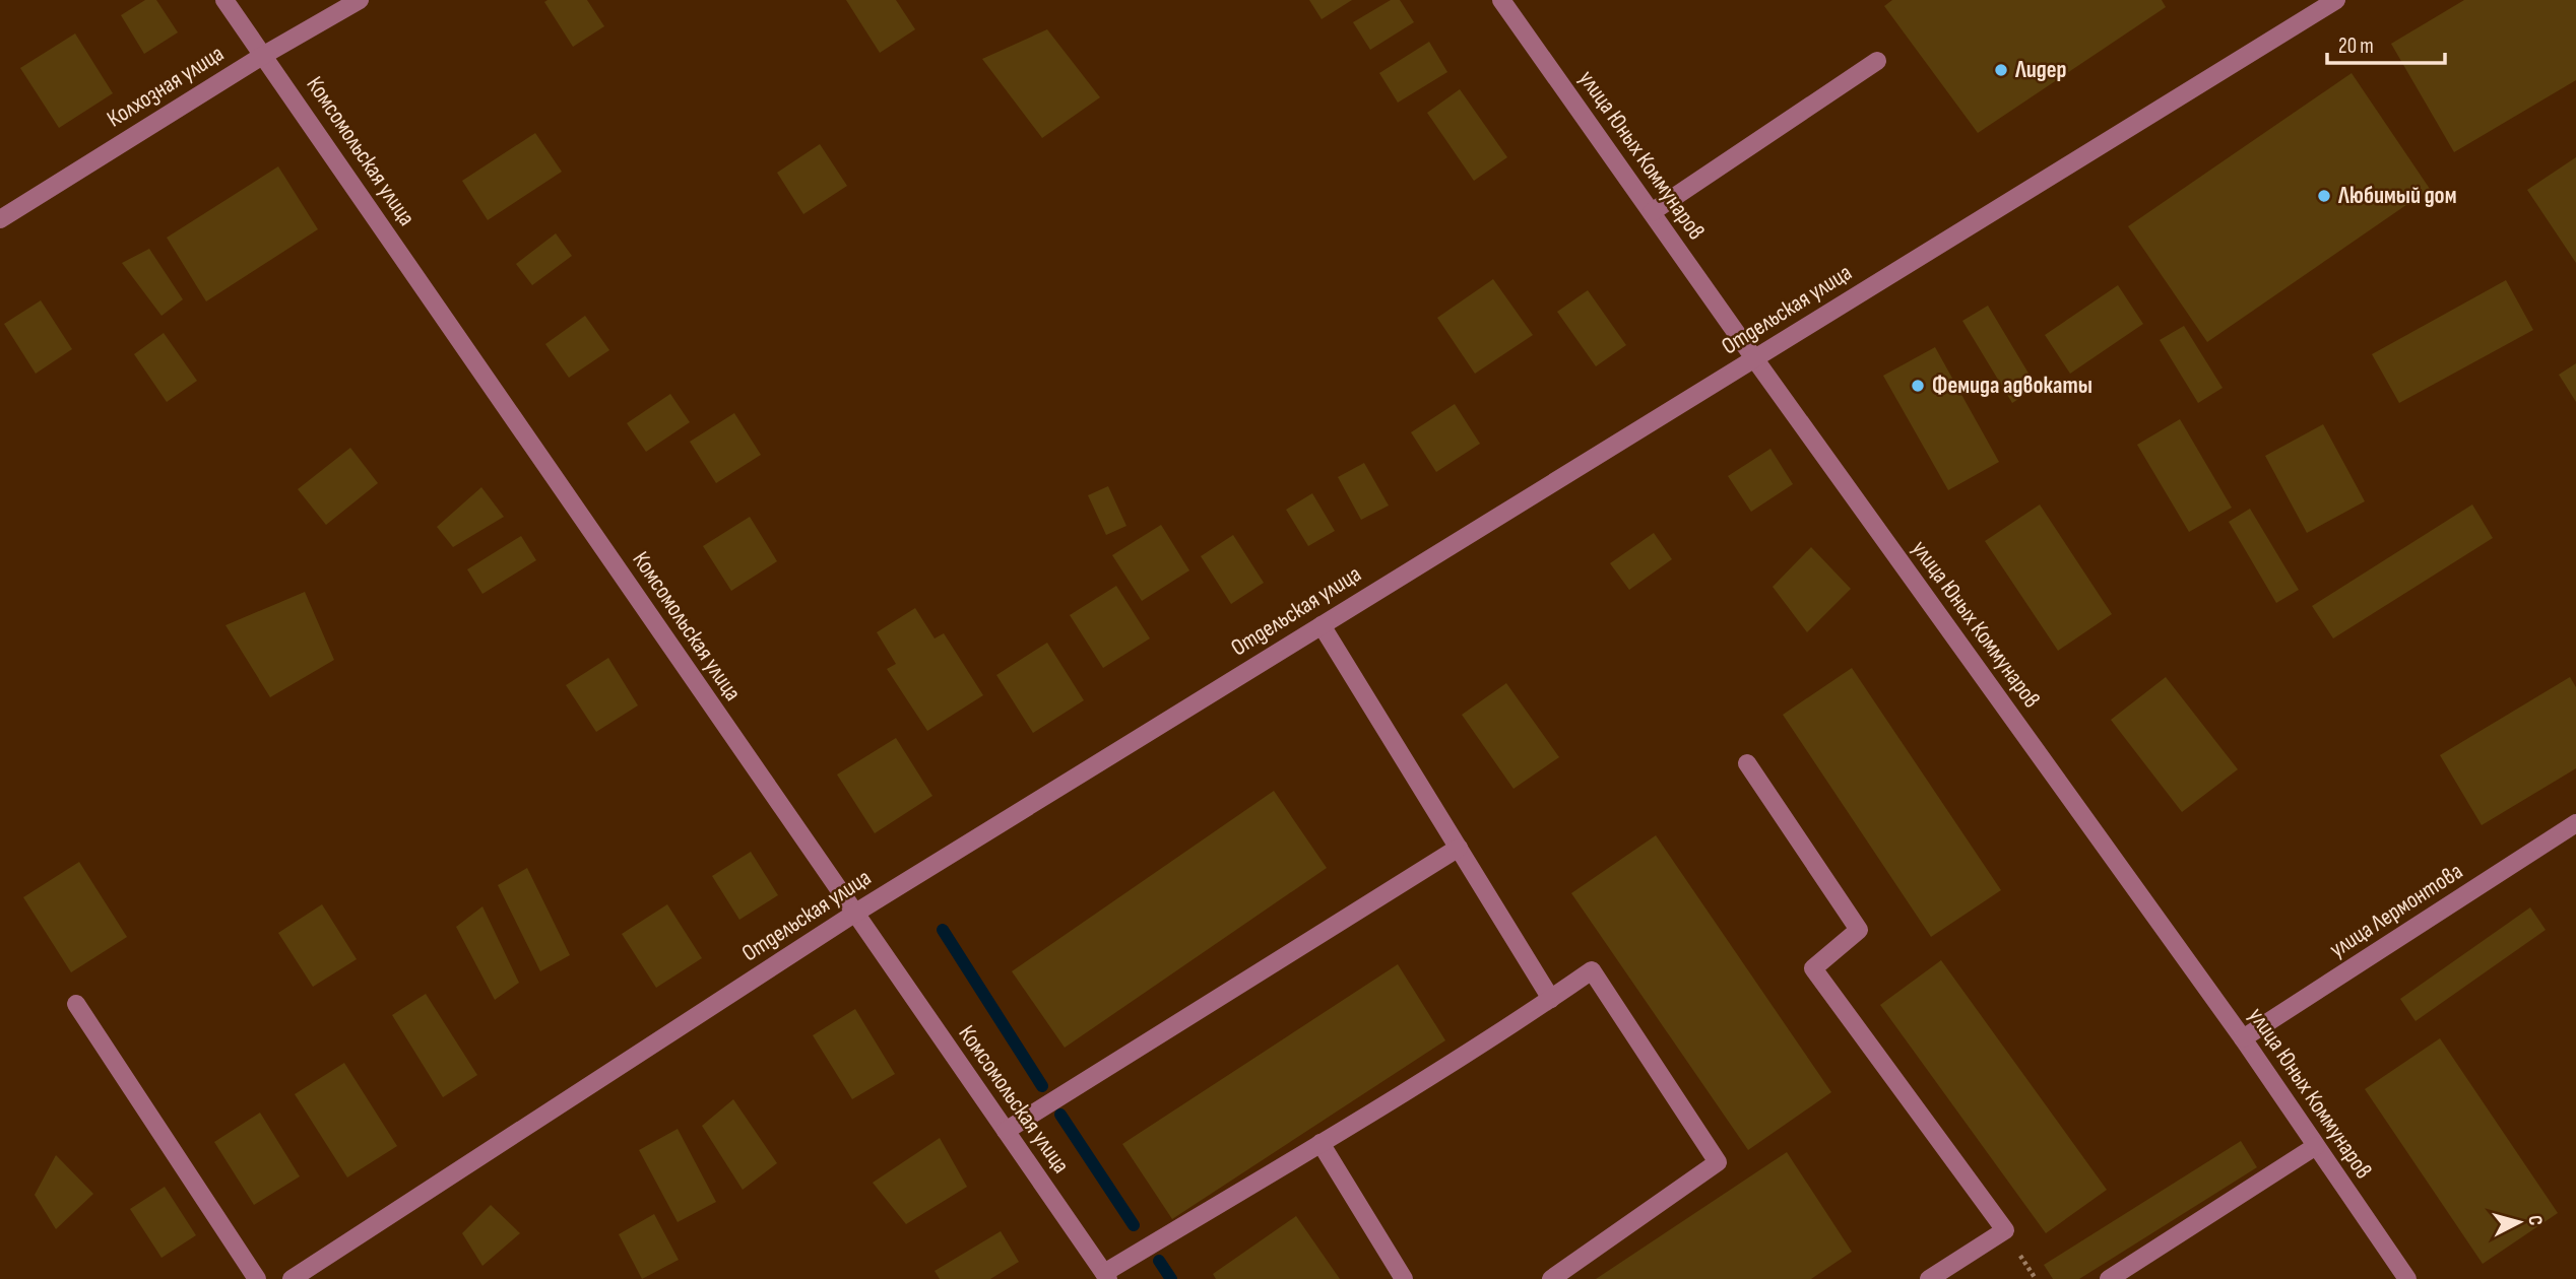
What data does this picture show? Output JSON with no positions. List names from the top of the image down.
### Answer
{
  "streets": {
    "street": [
      "Колхозная улица",
      "Комсомольская улица",
      "улица Юных Коммунаров",
      "Отдельская улица",
      "улица Лермонтова"
    ]
  },
  "crossings": [
    ["Колхозная улица", "Комсомольская улица"],
    ["Комсомольская улица", "Отдельская улица"],
    ["улица Юных Коммунаров", "Отдельская улица"],
    ["улица Юных Коммунаров", "улица Лермонтова"]
  ],
  "places": ["Лидер", "Любимый дом", "Фемида адвокаты"],
  "scale_bar": "20 m",
  "north": "right"
}
